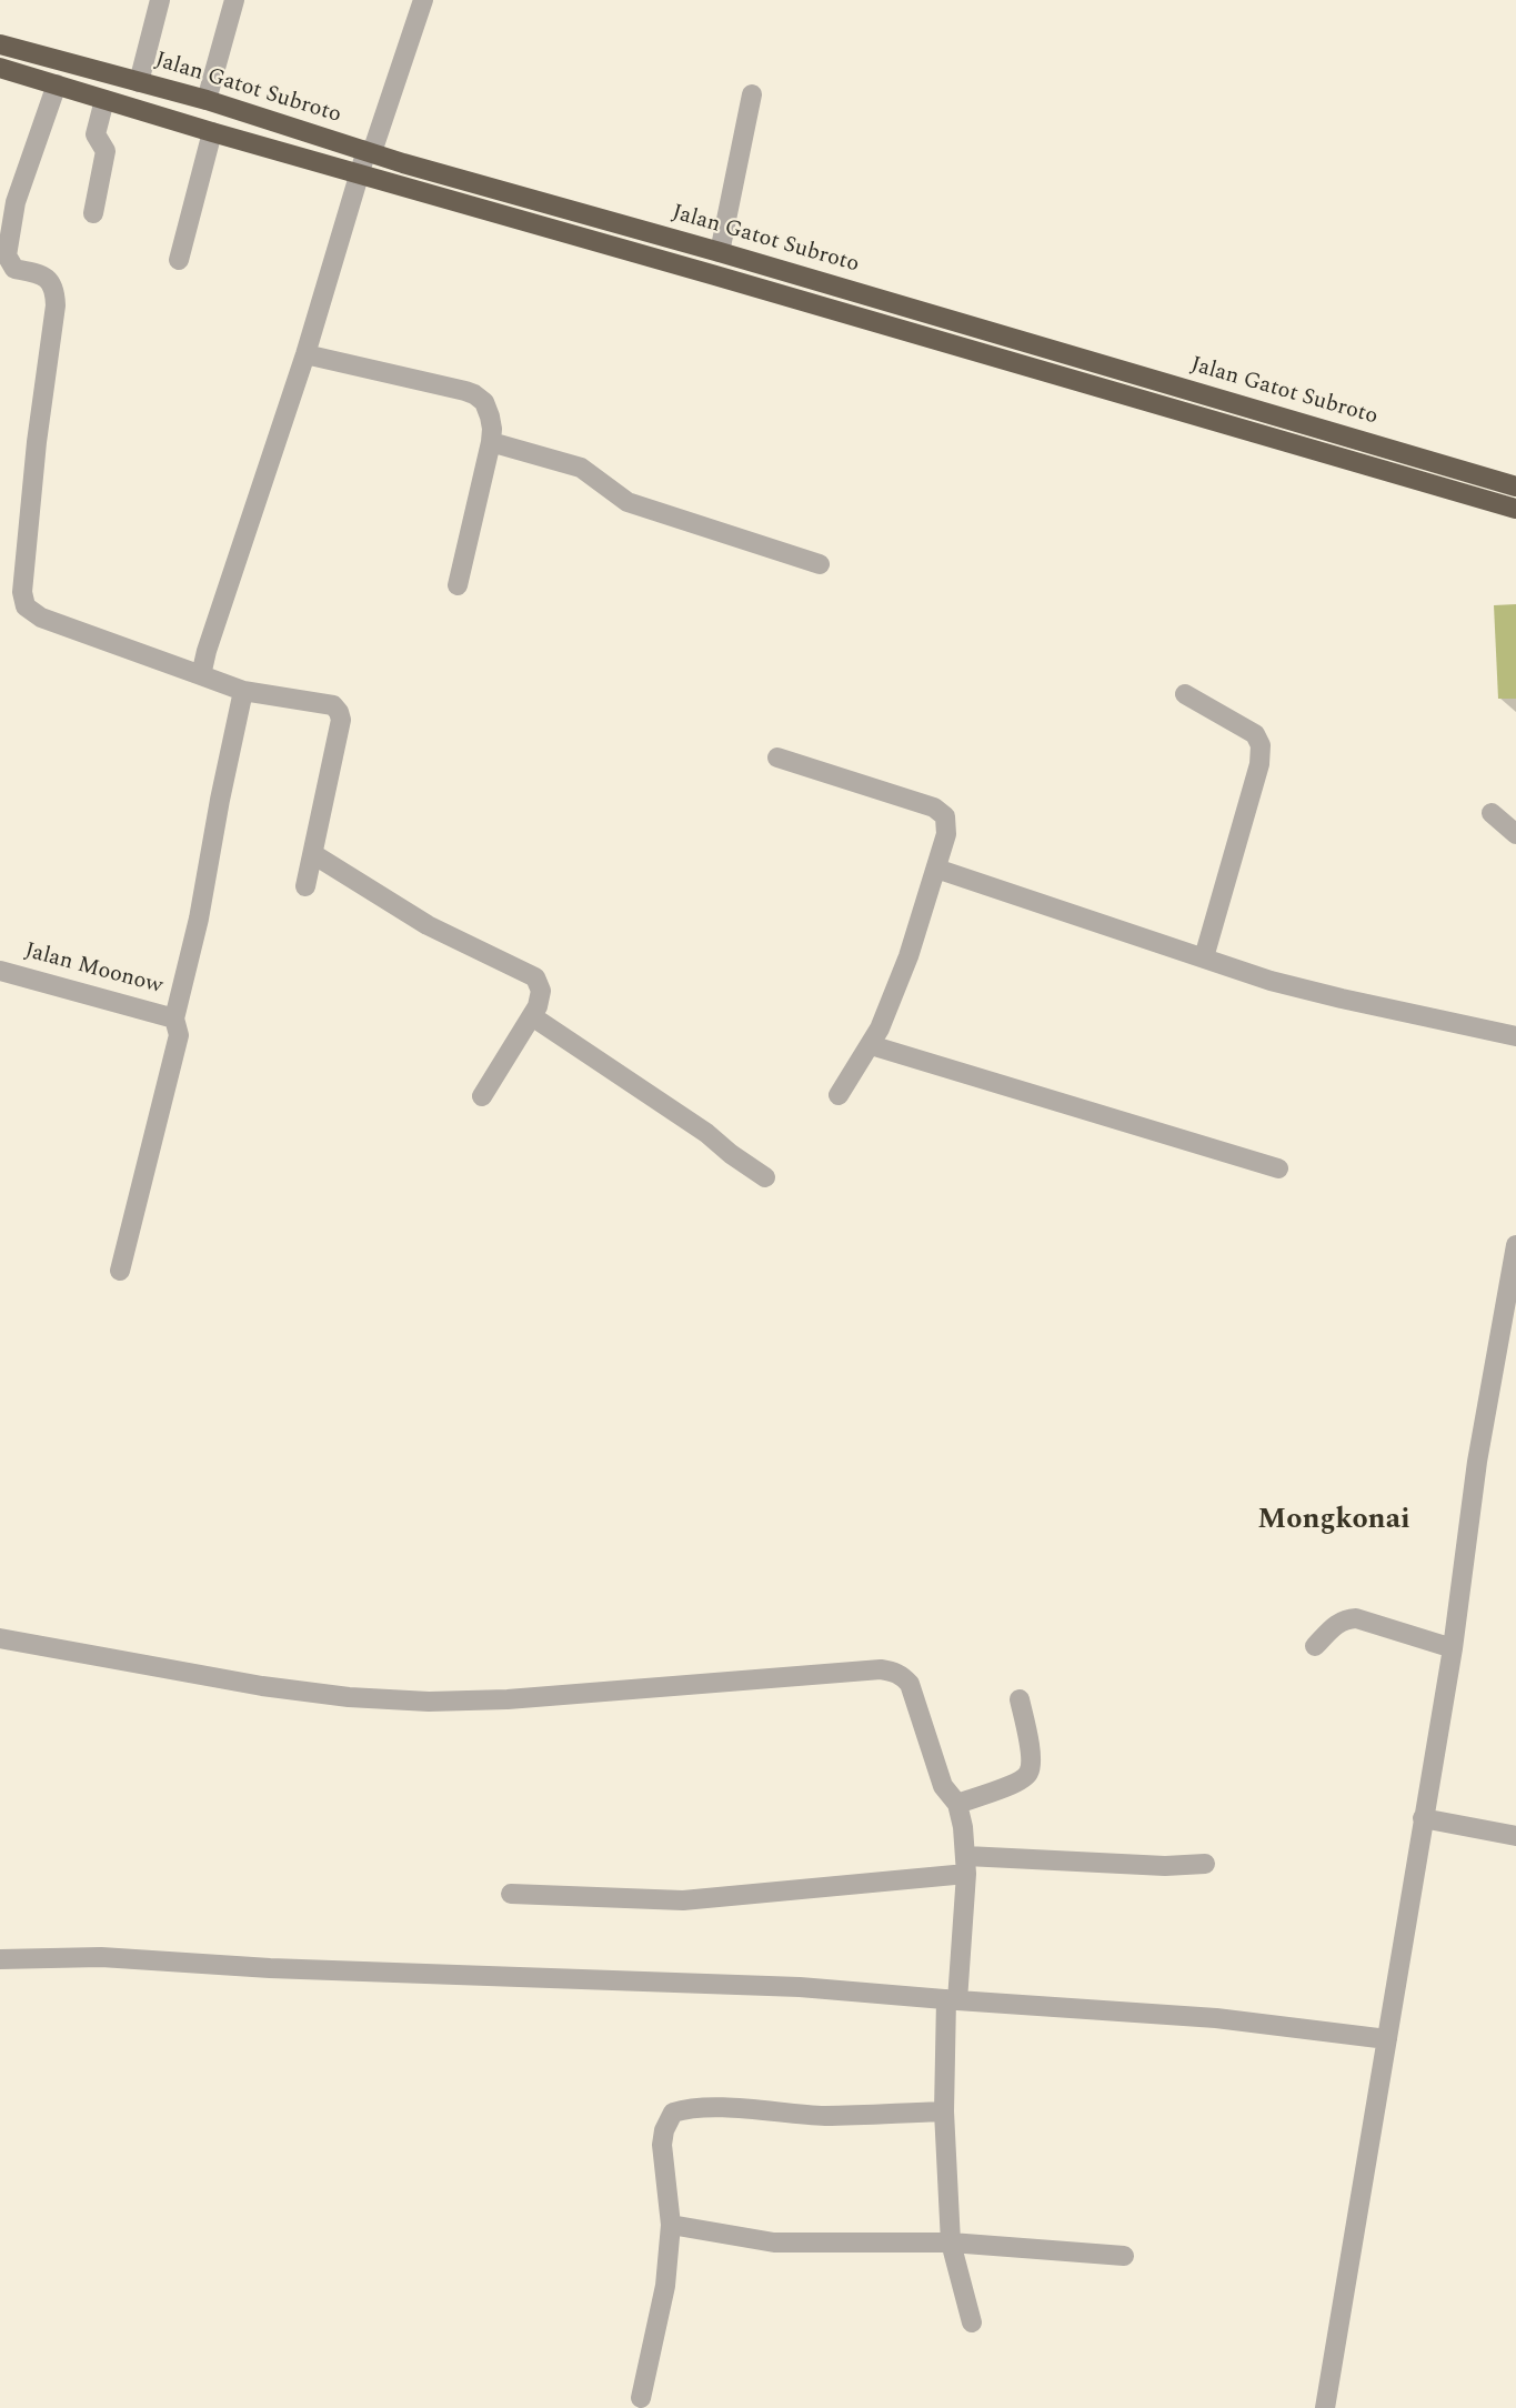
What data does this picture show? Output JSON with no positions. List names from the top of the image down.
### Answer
{
  "streets": {
    "highway": ["Jalan Gatot Subroto"],
    "street": ["Jalan Moonow"]
  },
  "districts": ["Mongkonai"]
}
